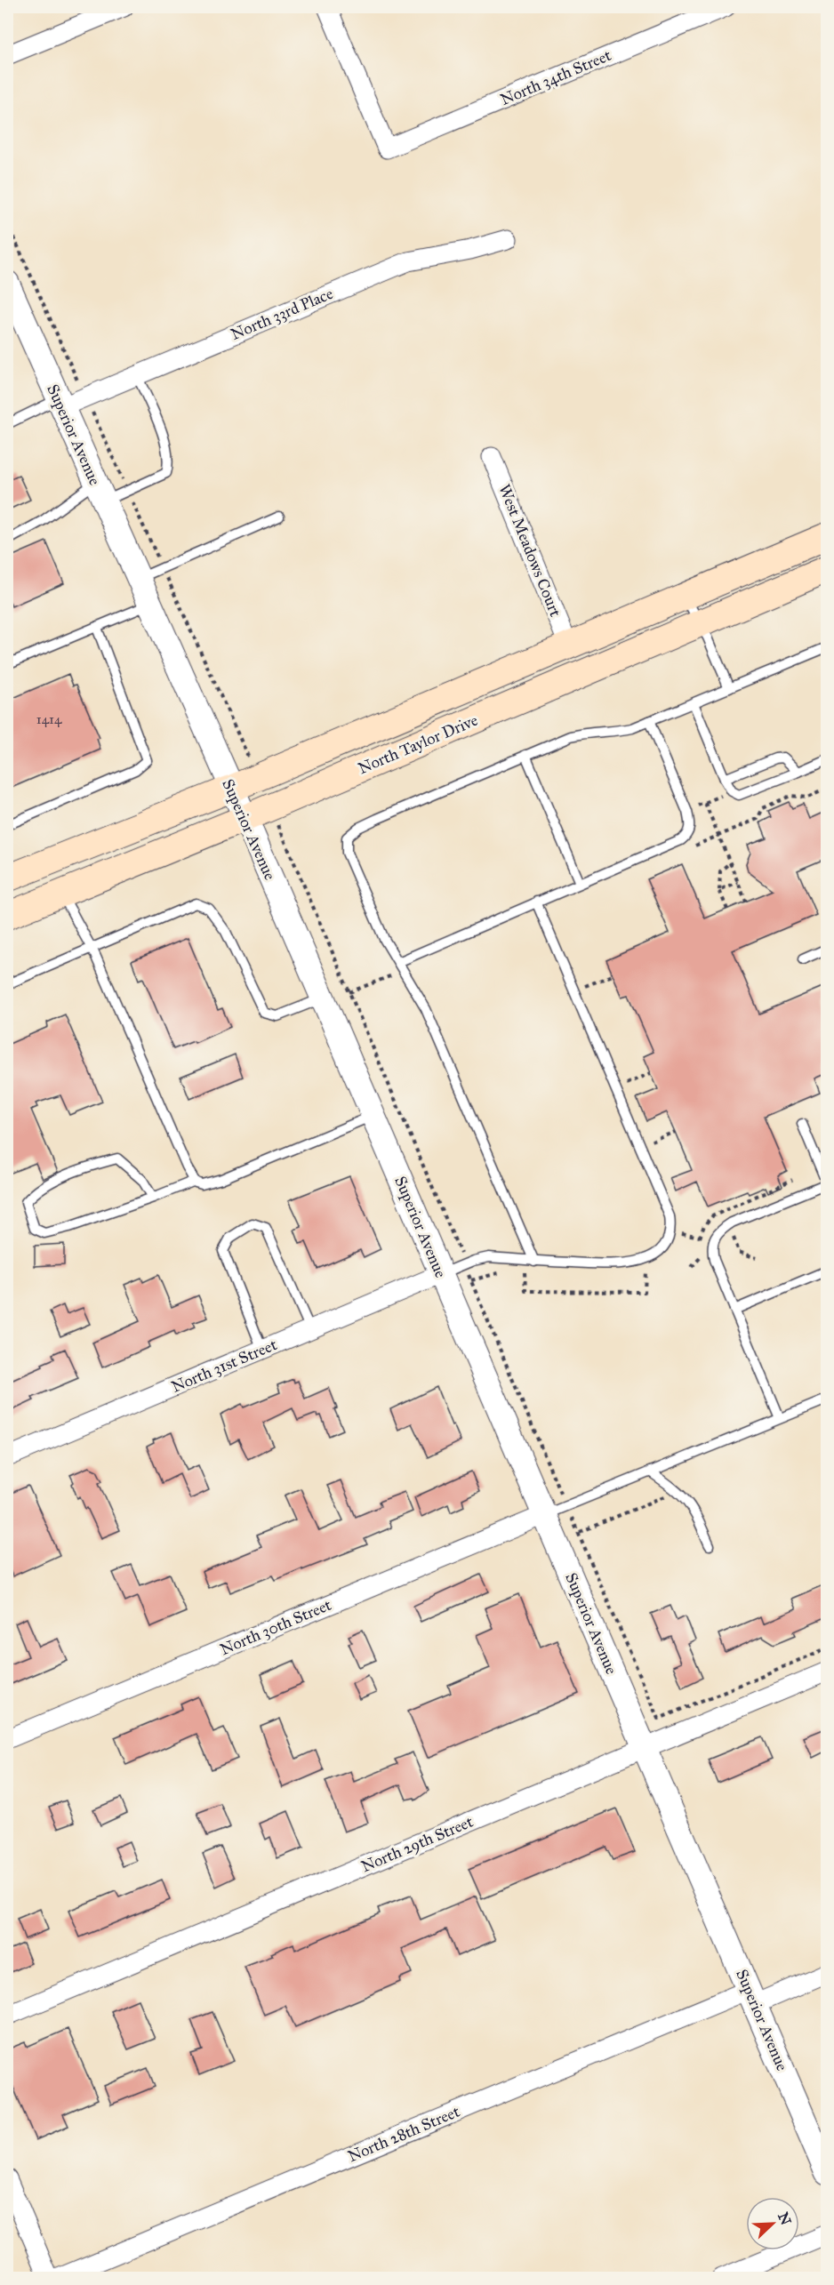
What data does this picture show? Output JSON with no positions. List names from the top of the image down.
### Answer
{
  "streets": {
    "main road": ["North Taylor Drive"],
    "street": [
      "North 34th Street",
      "North 33rd Place",
      "Superior Avenue",
      "West Meadows Court",
      "North 31st Street",
      "North 30th Street",
      "North 29th Street",
      "North 28th Street"
    ]
  },
  "crossings": [
    ["North 33rd Place", "Superior Avenue"],
    ["Superior Avenue", "North Taylor Drive"],
    ["Superior Avenue", "North 31st Street"],
    ["Superior Avenue", "North 30th Street"],
    ["Superior Avenue", "North 29th Street"],
    ["Superior Avenue", "North 28th Street"],
    ["West Meadows Court", "North Taylor Drive"]
  ],
  "house_numbers": ["1414"],
  "north": "top right"
}
